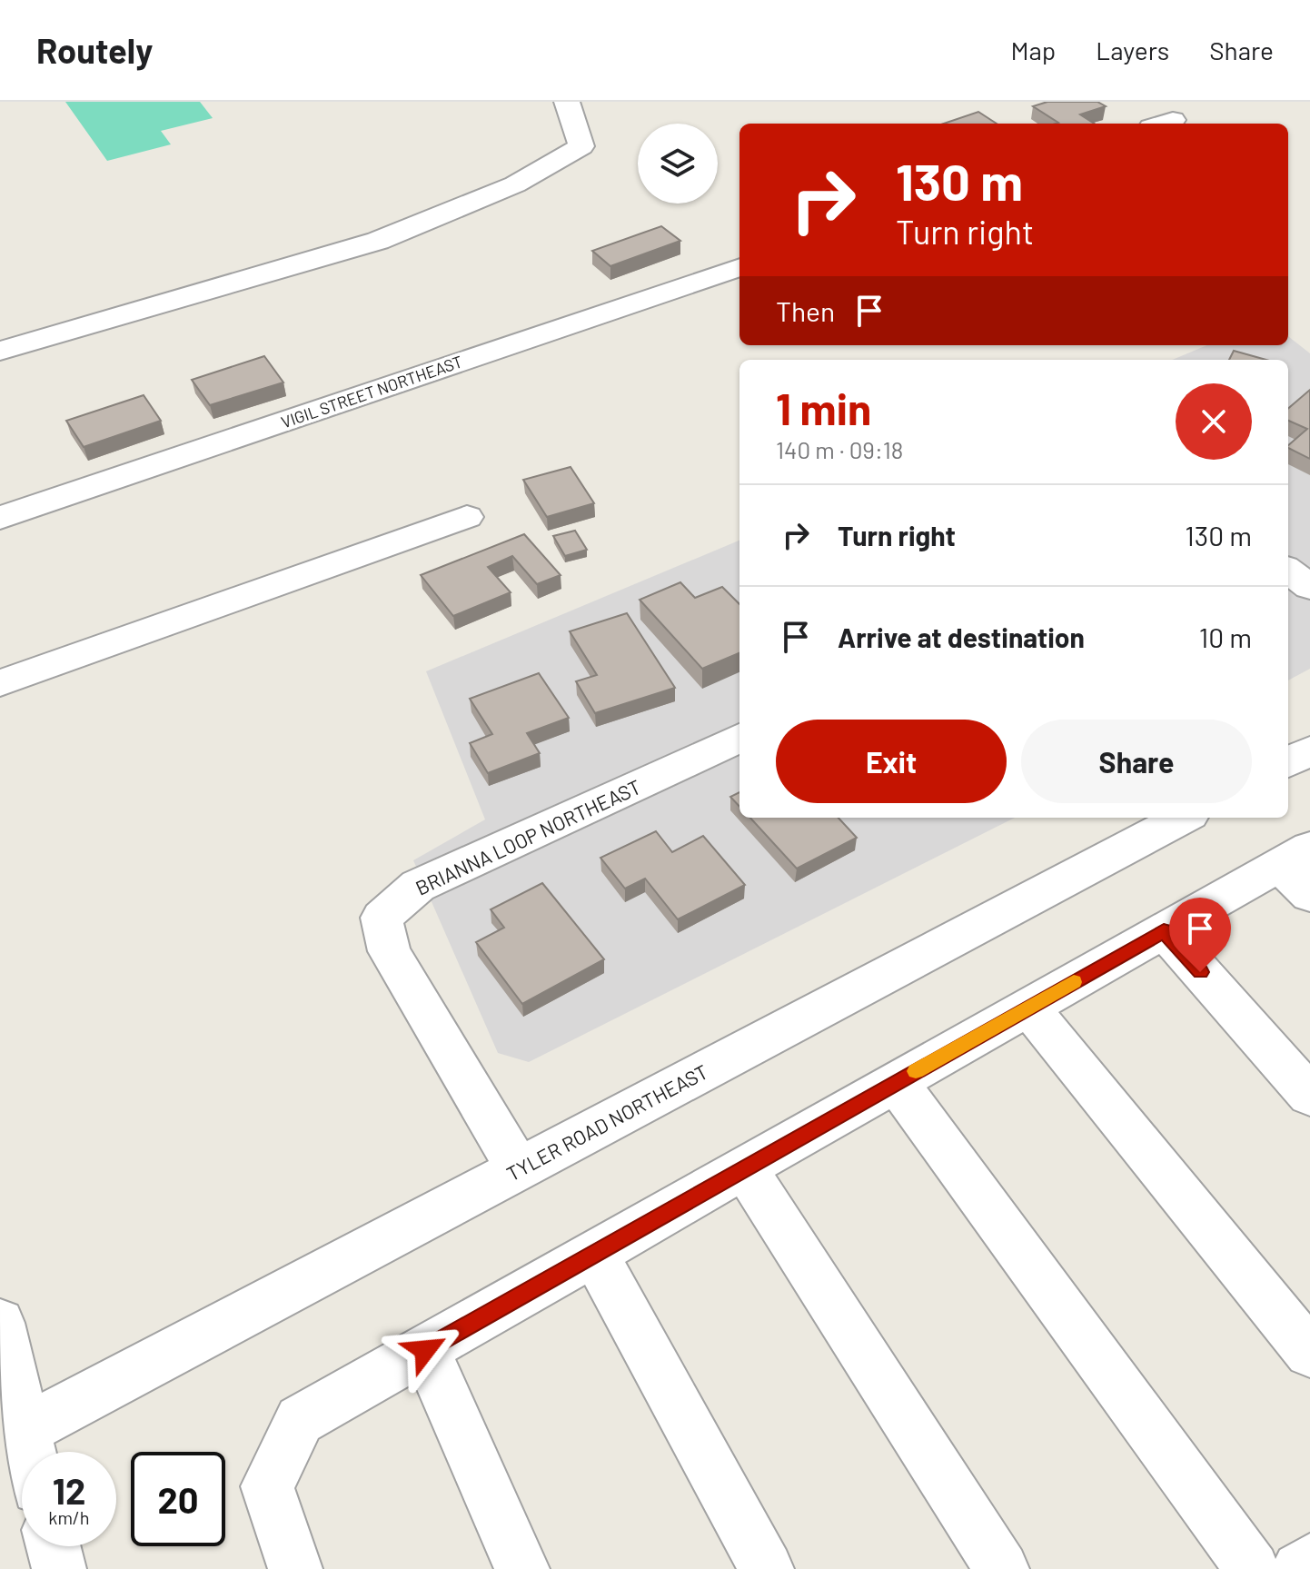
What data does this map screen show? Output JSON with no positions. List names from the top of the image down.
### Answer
{
  "streets": {
    "street": ["VIGIL STREET NORTHEAST", "BRIANNA LOOP NORTHEAST", "TYLER ROAD NORTHEAST"]
  },
  "crossings": [
    ["BRIANNA LOOP NORTHEAST", "TYLER ROAD NORTHEAST"]
  ],
  "page": {
    "header": "Routely",
    "nav": ["Map", "Layers", "Share"],
    "turn": ["130 m", "Turn right"],
    "then": "Then",
    "heading": ["1 min", "140 m · 09:18"],
    "list": [
      {
        "name": "Turn right",
        "value": "130 m"
      },
      {
        "name": "Arrive at destination",
        "value": "10 m"
      }
    ],
    "buttons": ["Exit", "Share"],
    "speed": "12 km/h",
    "limit": "20"
  }
}
